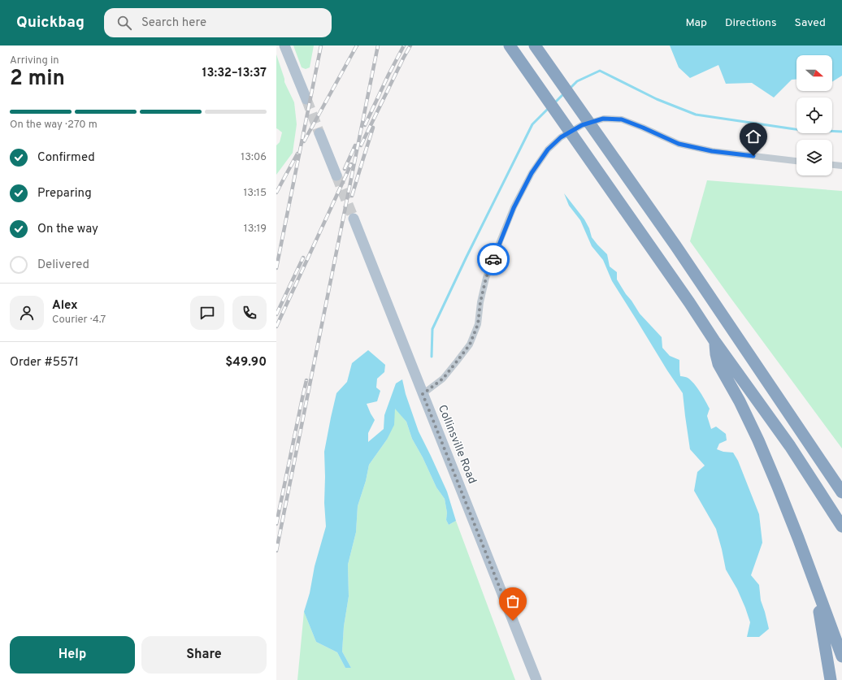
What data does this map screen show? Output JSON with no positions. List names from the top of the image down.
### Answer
{
  "streets": {
    "main road": ["Collinsville Road"]
  },
  "north": "right",
  "page": {
    "header": "Quickbag",
    "search": "Search here",
    "nav": ["Map", "Directions", "Saved"],
    "heading": ["2 min", "Arriving in", "13:32–13:37"],
    "panel": [
      "Alex",
      "Courier · 4.7",
      "Order #5571",
      "$49.90"
    ],
    "bar": "On the way · 270 m",
    "list": [
      ["Confirmed", "13:06"],
      ["Preparing", "13:15"],
      ["On the way", "13:19"],
      "Delivered"
    ],
    "buttons": ["Help", "Share"]
  }
}
